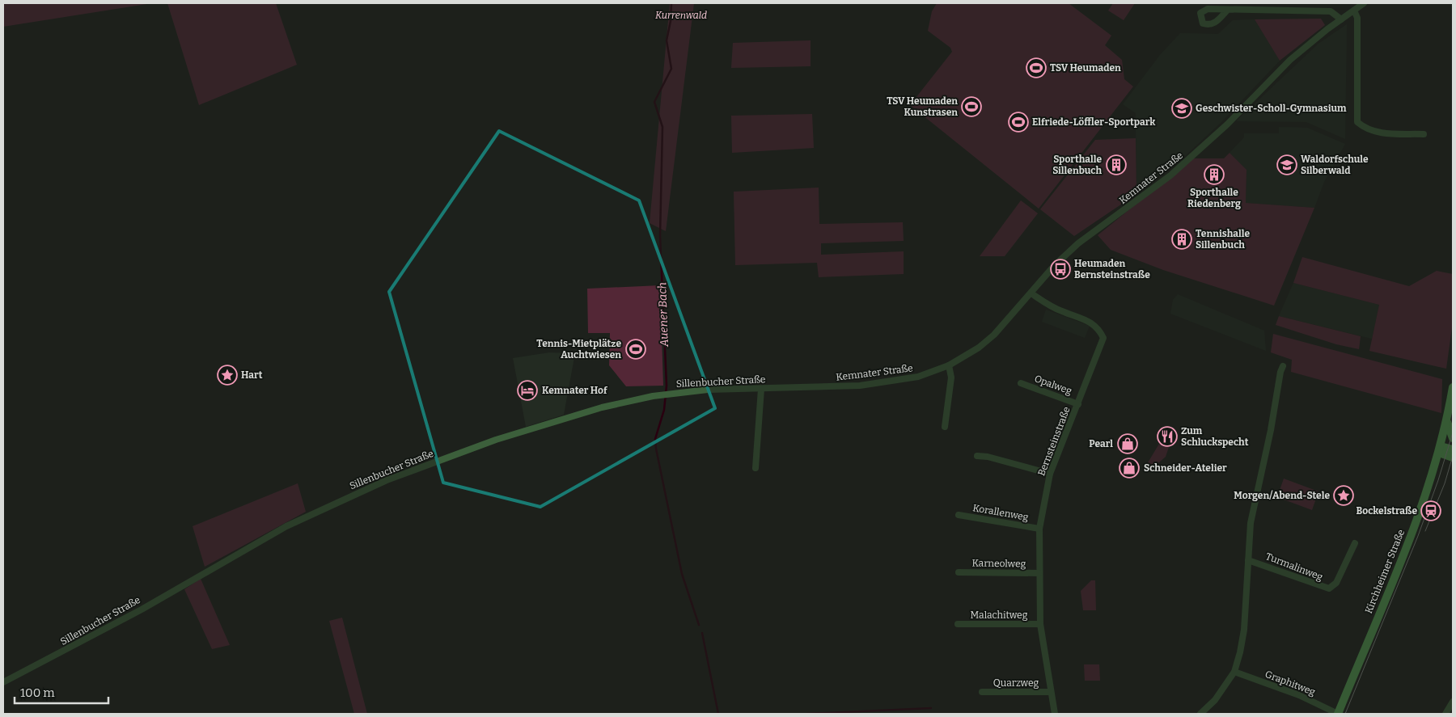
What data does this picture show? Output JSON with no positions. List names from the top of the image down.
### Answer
{
  "streets": {
    "main road": ["Kirchheimer Straße"],
    "street": [
      "Kemnater Straße",
      "Sillenbucher Straße",
      "Opalweg",
      "Bernsteinstraße",
      "Korallenweg",
      "Karneolweg",
      "Turmalinweg",
      "Malachitweg",
      "Quarzweg",
      "Graphitweg"
    ]
  },
  "crossings": [
    ["Kemnater Straße", "Sillenbucher Straße"],
    ["Kemnater Straße", "Bernsteinstraße"],
    ["Opalweg", "Bernsteinstraße"],
    ["Bernsteinstraße", "Korallenweg"],
    ["Bernsteinstraße", "Karneolweg"],
    ["Bernsteinstraße", "Malachitweg"],
    ["Bernsteinstraße", "Quarzweg"],
    ["Kirchheimer Straße", "Graphitweg"]
  ],
  "water": ["Auener Bach"],
  "parks": ["Kurrenwald"],
  "places": {
    "sports": [
      "TSV Heumaden",
      "TSV Heumaden Kunstrasen",
      "Elfriede-Löffler-Sportpark",
      "Tennis-Mietplätze Auchtwiesen"
    ],
    "school or university": ["Geschwister-Scholl-Gymnasium", "Waldorfschule Silberwald"],
    "building": ["Sporthalle Sillenbuch", "Sporthalle Riedenberg", "Tennishalle Sillenbuch"],
    "bus stop": ["Heumaden Bernsteinstraße"],
    "place": ["Hart", "Morgen/Abend-Stele"],
    "hotel": ["Kemnater Hof"],
    "restaurant": ["Zum Schluckspecht"],
    "shop": ["Pearl", "Schneider-Atelier"],
    "station": ["Bockelstraße"]
  },
  "scale_bar": "100 m"
}
